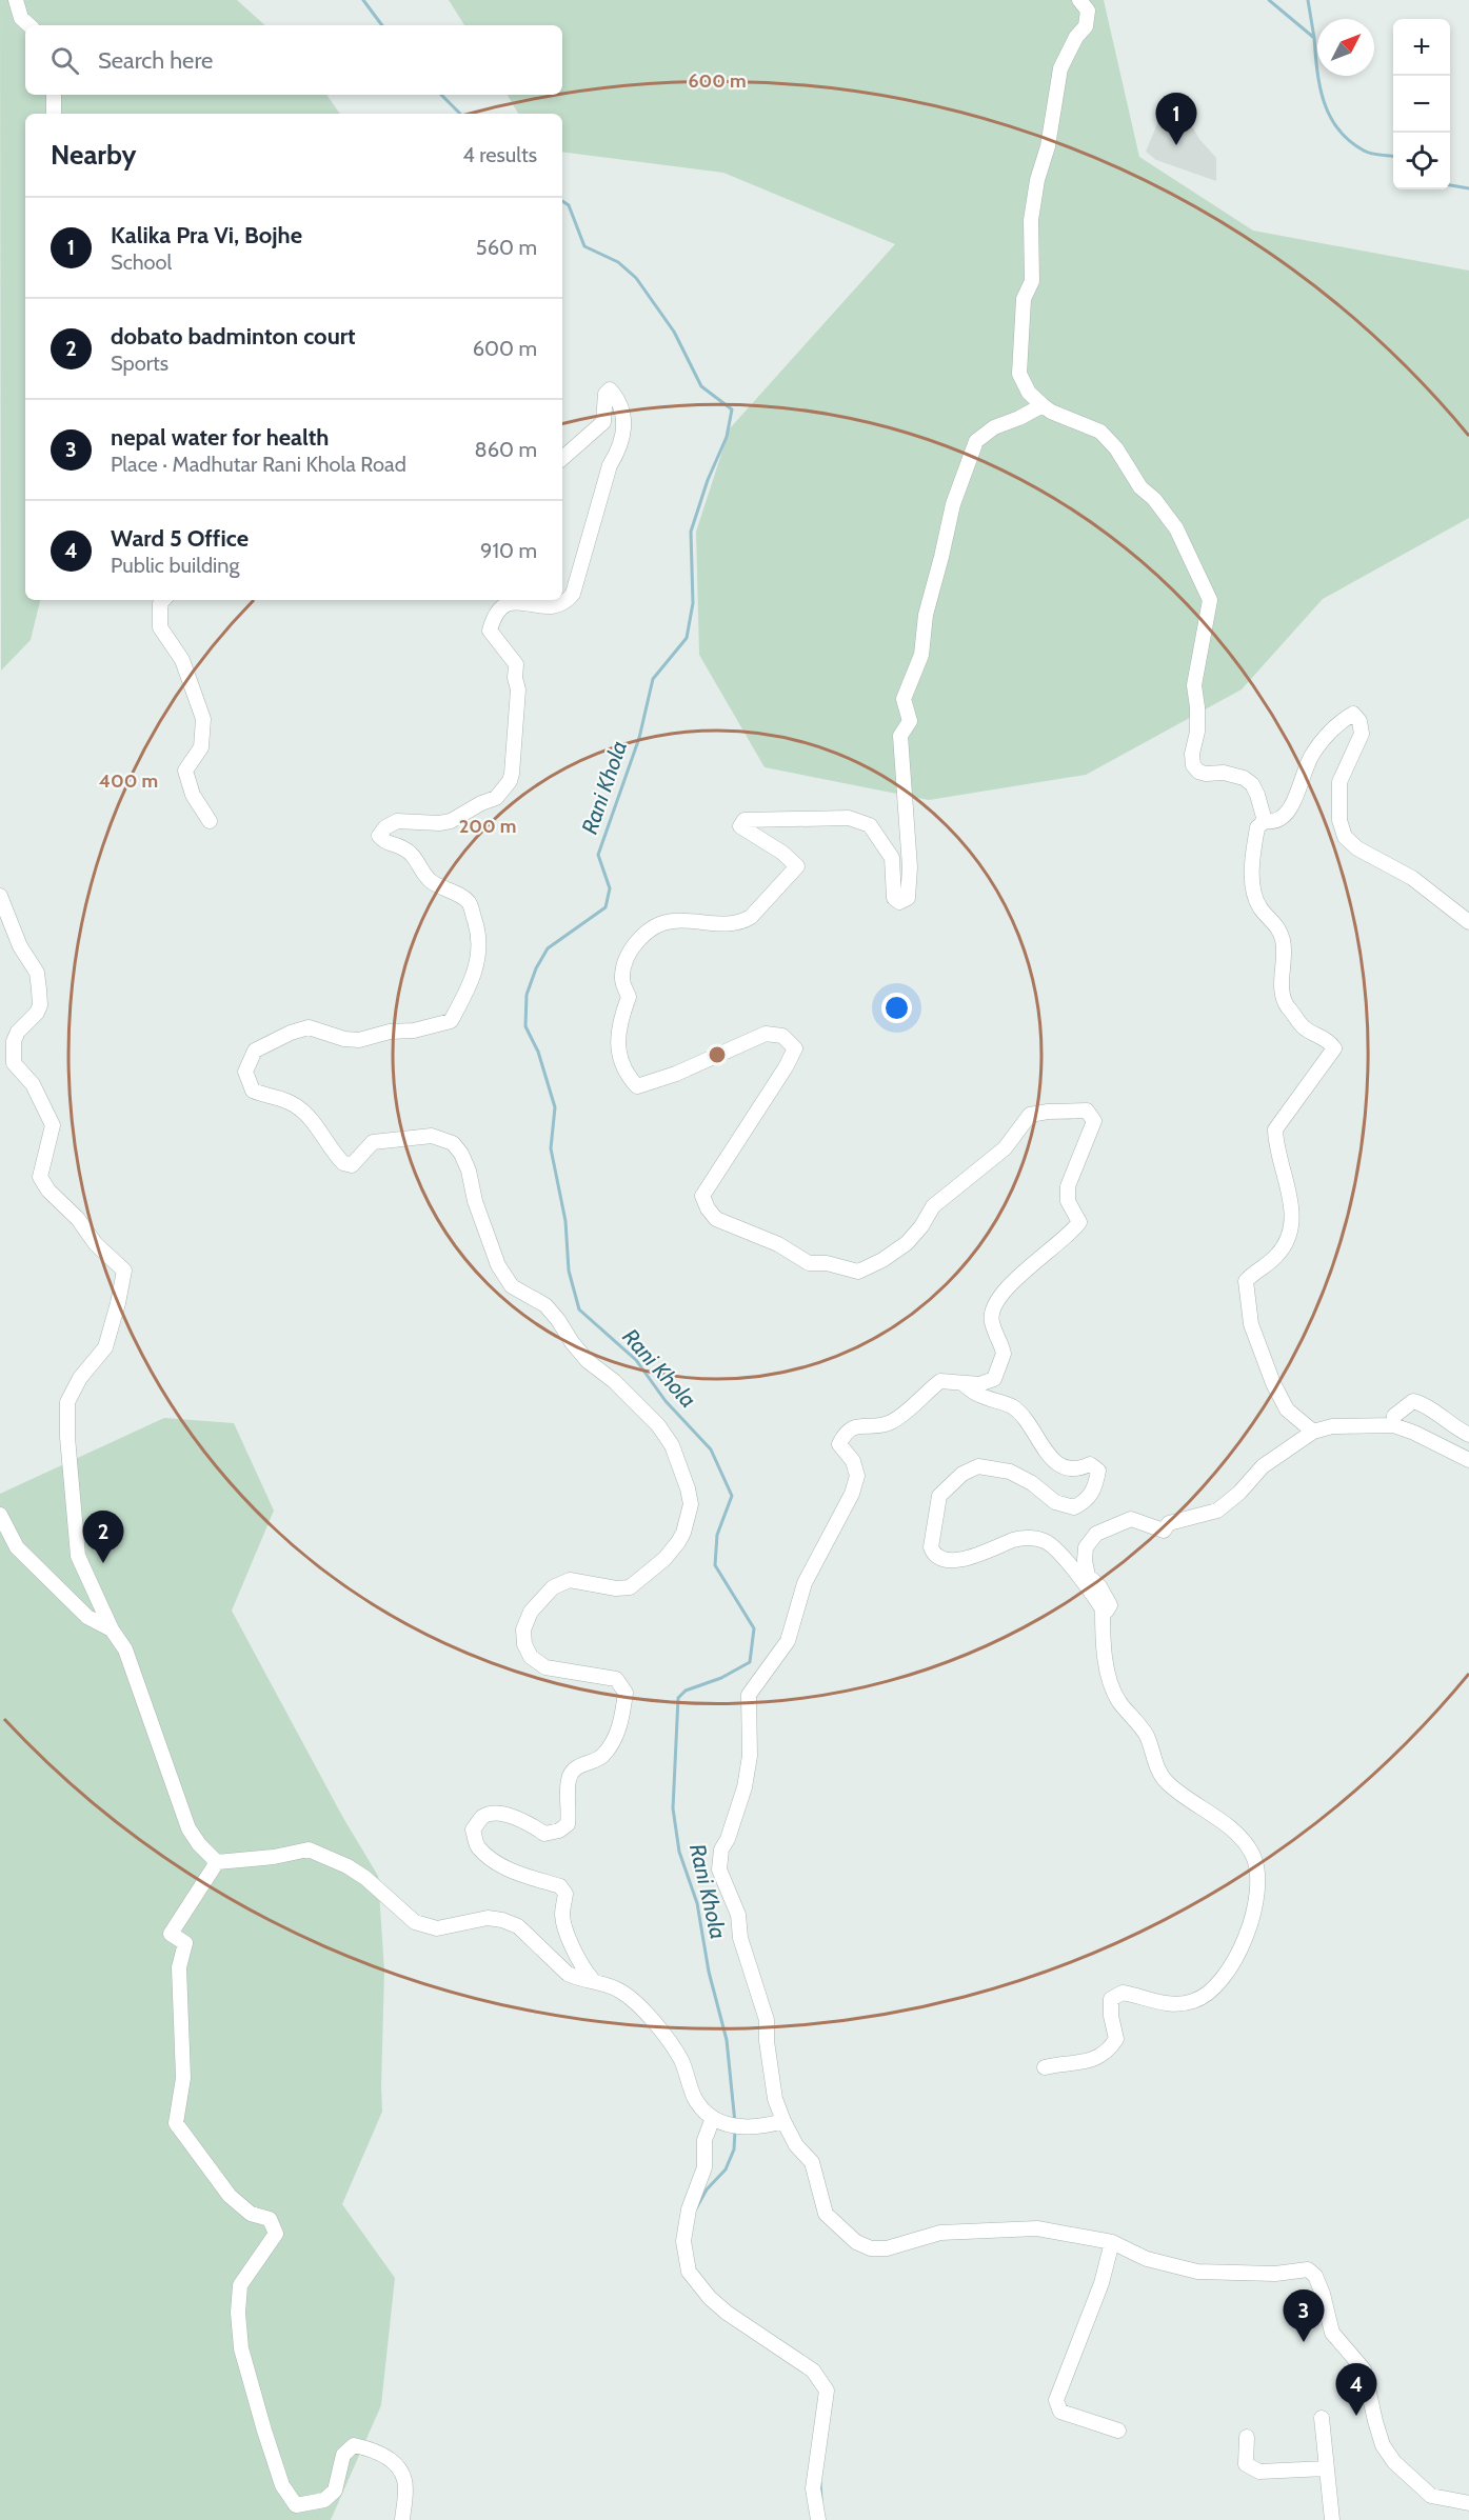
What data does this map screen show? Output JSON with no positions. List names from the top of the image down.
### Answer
{
  "water": ["Rani Khola"],
  "north": "top right",
  "page": {
    "map_buttons": ["+", "−"],
    "search": "Search here",
    "pins": [
      "1",
      "2",
      "3",
      "4"
    ],
    "heading": ["Nearby", "4 results"],
    "list": [
      {
        "mark": "1",
        "name": "Kalika Pra Vi, Bojhe",
        "note": "School",
        "value": "560 m"
      },
      {
        "mark": "2",
        "name": "dobato badminton court",
        "note": "Sports",
        "value": "600 m"
      },
      {
        "mark": "3",
        "name": "nepal water for health",
        "note": "Place · Madhutar Rani Khola Road",
        "value": "860 m"
      },
      {
        "mark": "4",
        "name": "Ward 5 Office",
        "note": "Public building",
        "value": "910 m"
      }
    ]
  },
  "rings": ["600 m", "400 m", "200 m"]
}
